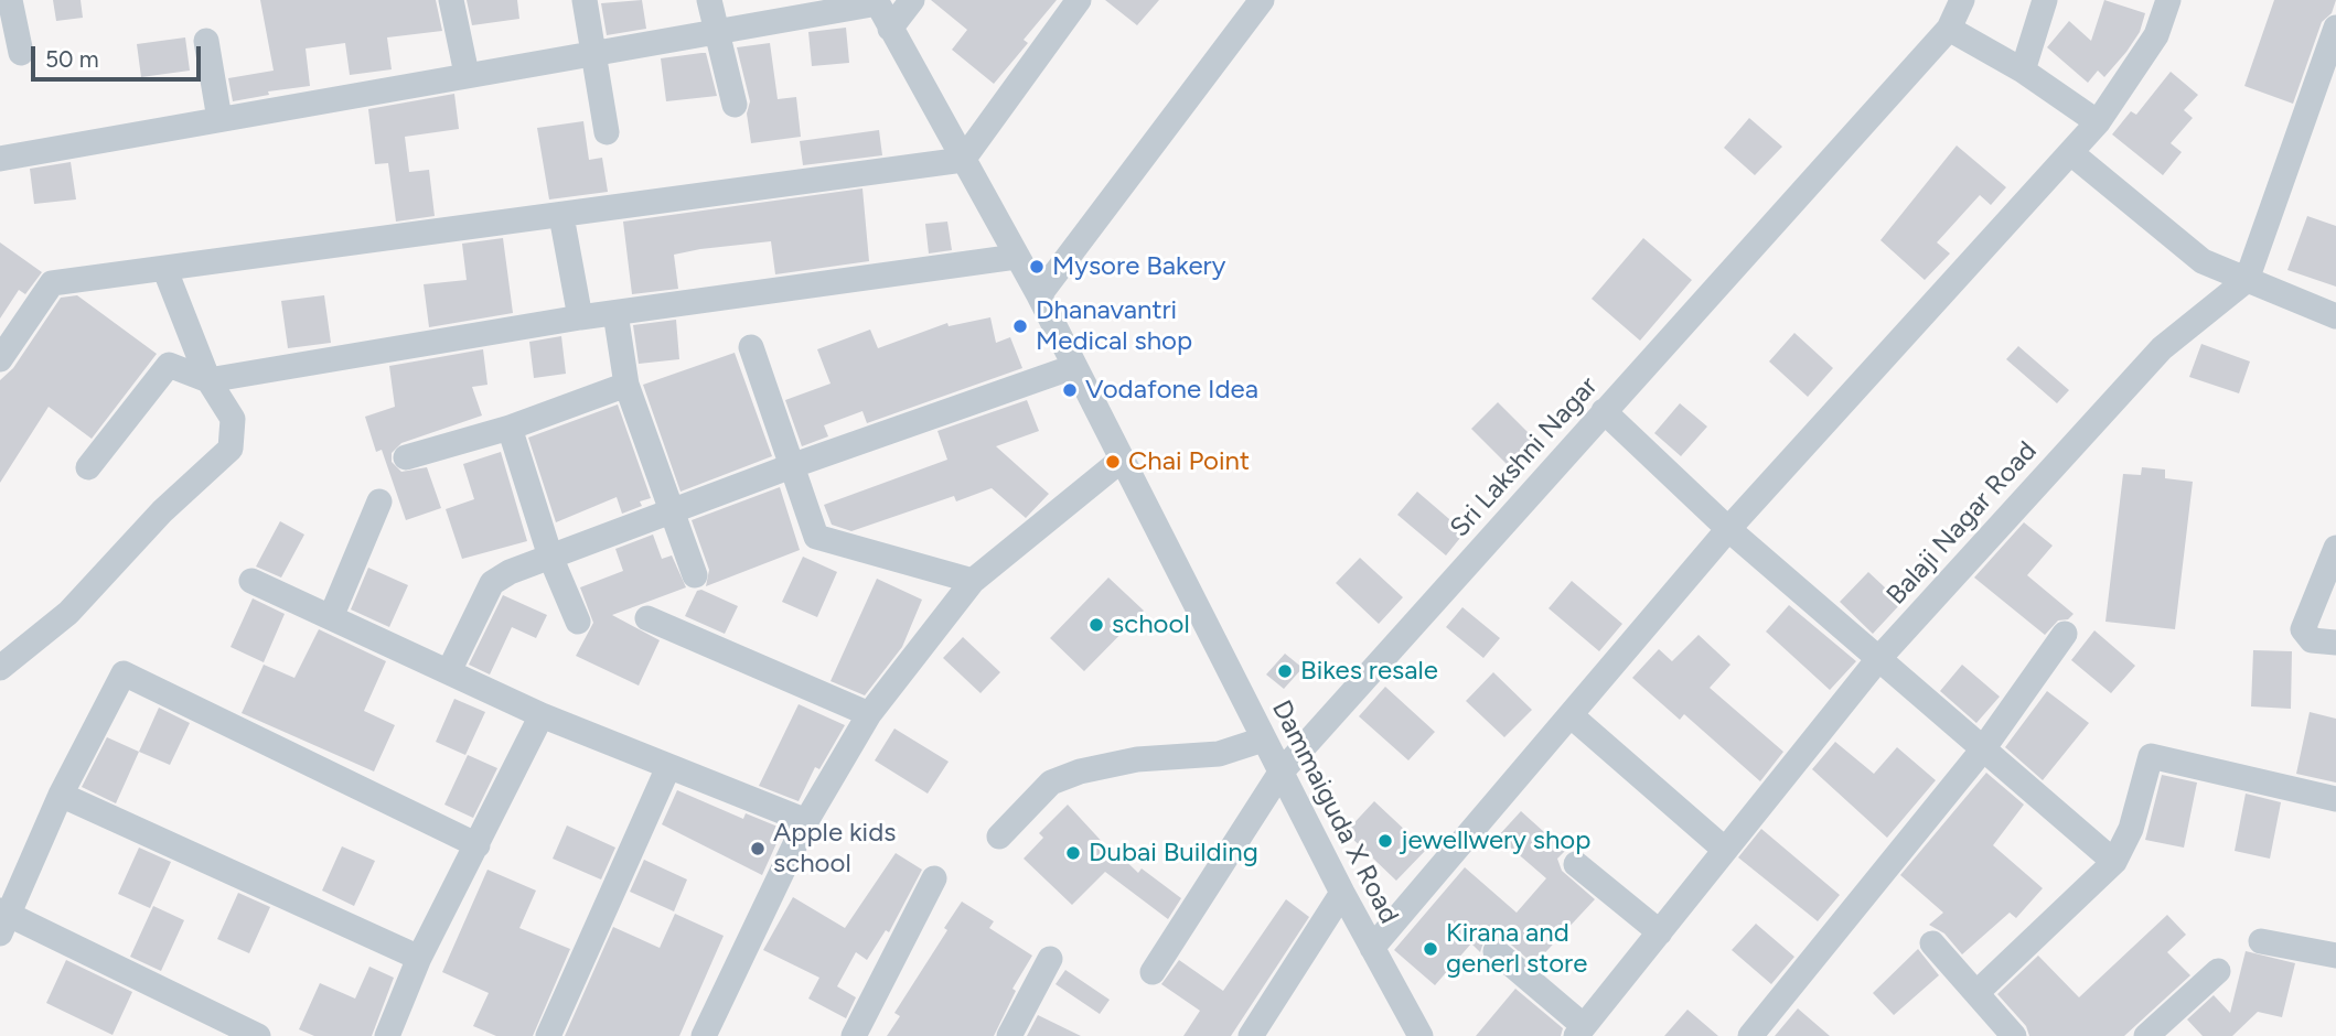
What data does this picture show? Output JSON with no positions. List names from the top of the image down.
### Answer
{
  "streets": {
    "street": ["Sri Lakshni Nagar", "Balaji Nagar Road", "Dammaiguda X Road"]
  },
  "crossings": [
    ["Sri Lakshni Nagar", "Dammaiguda X Road"]
  ],
  "places": [
    "Mysore Bakery",
    "Dhanavantri Medical shop",
    "Vodafone Idea",
    "Chai Point",
    "school",
    "Bikes resale",
    "jewellwery shop",
    "Apple kids school",
    "Dubai Building",
    "Kirana and generl store"
  ],
  "scale_bar": "50 m"
}
